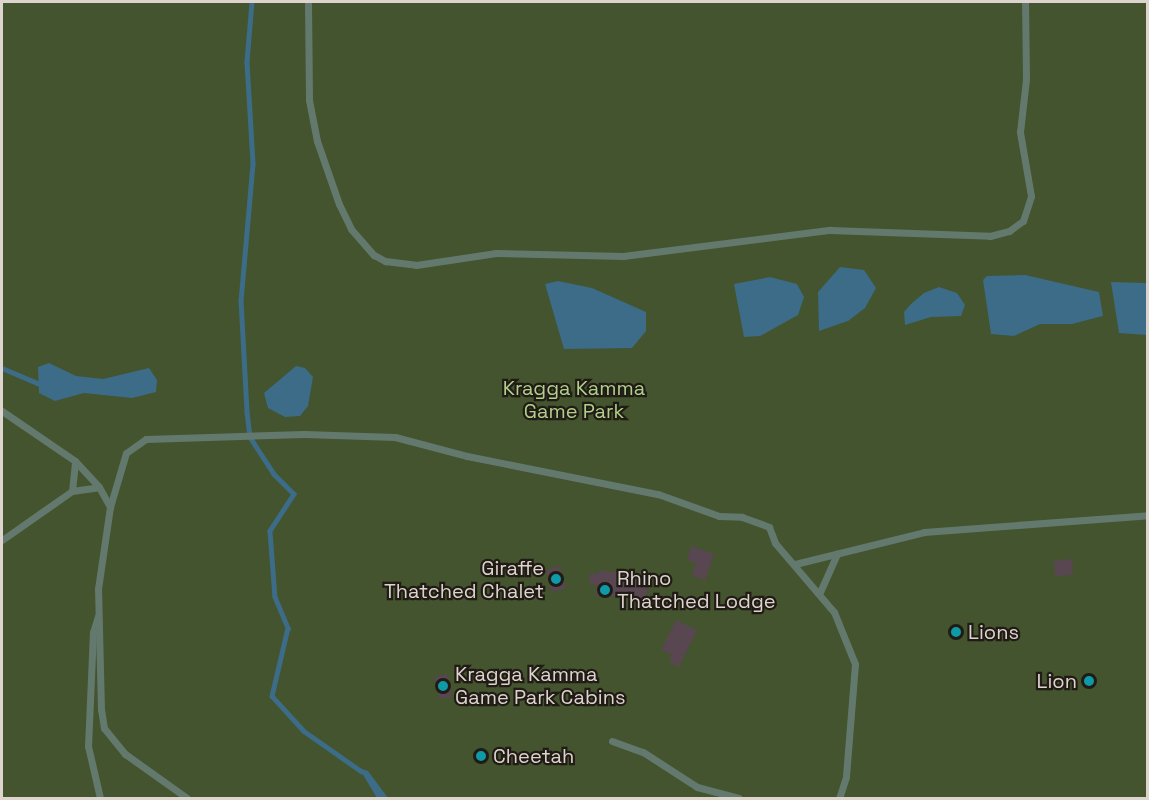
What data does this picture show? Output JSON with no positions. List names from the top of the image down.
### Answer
{
  "parks": ["Kragga Kamma Game Park"],
  "places": [
    "Giraffe Thatched Chalet",
    "Rhino Thatched Lodge",
    "Lions",
    "Lion",
    "Kragga Kamma Game Park Cabins",
    "Cheetah"
  ]
}
